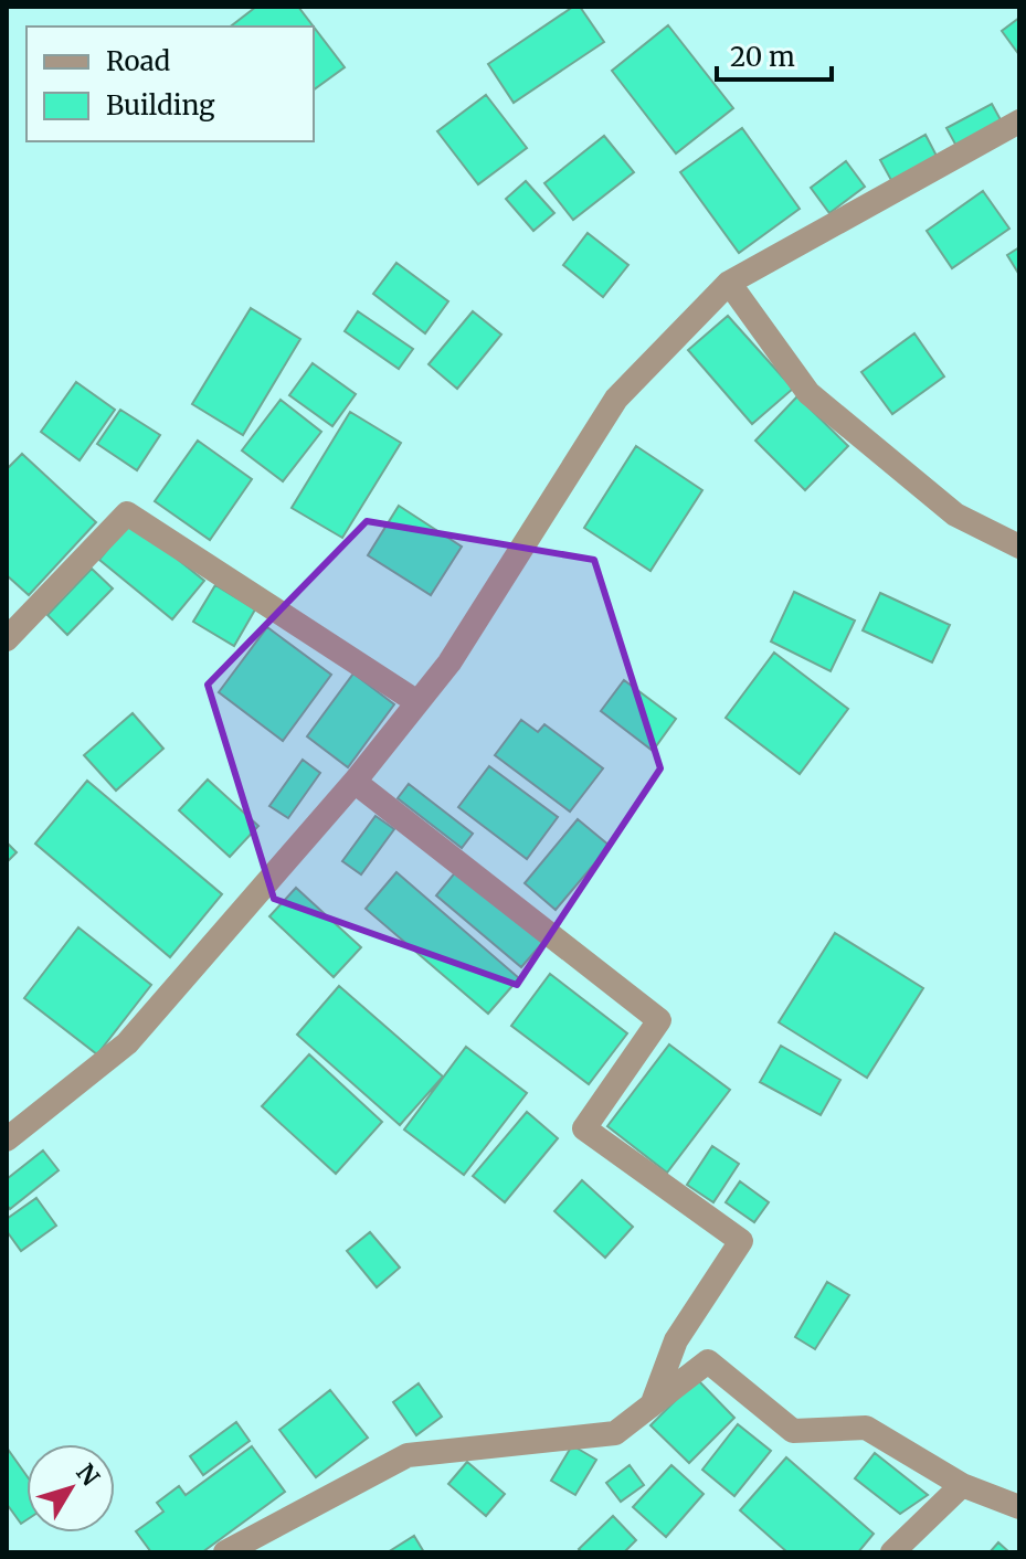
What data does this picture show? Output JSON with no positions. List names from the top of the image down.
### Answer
{
  "legend": ["Road", "Building"],
  "scale_bar": "20 m",
  "north": "top right"
}
